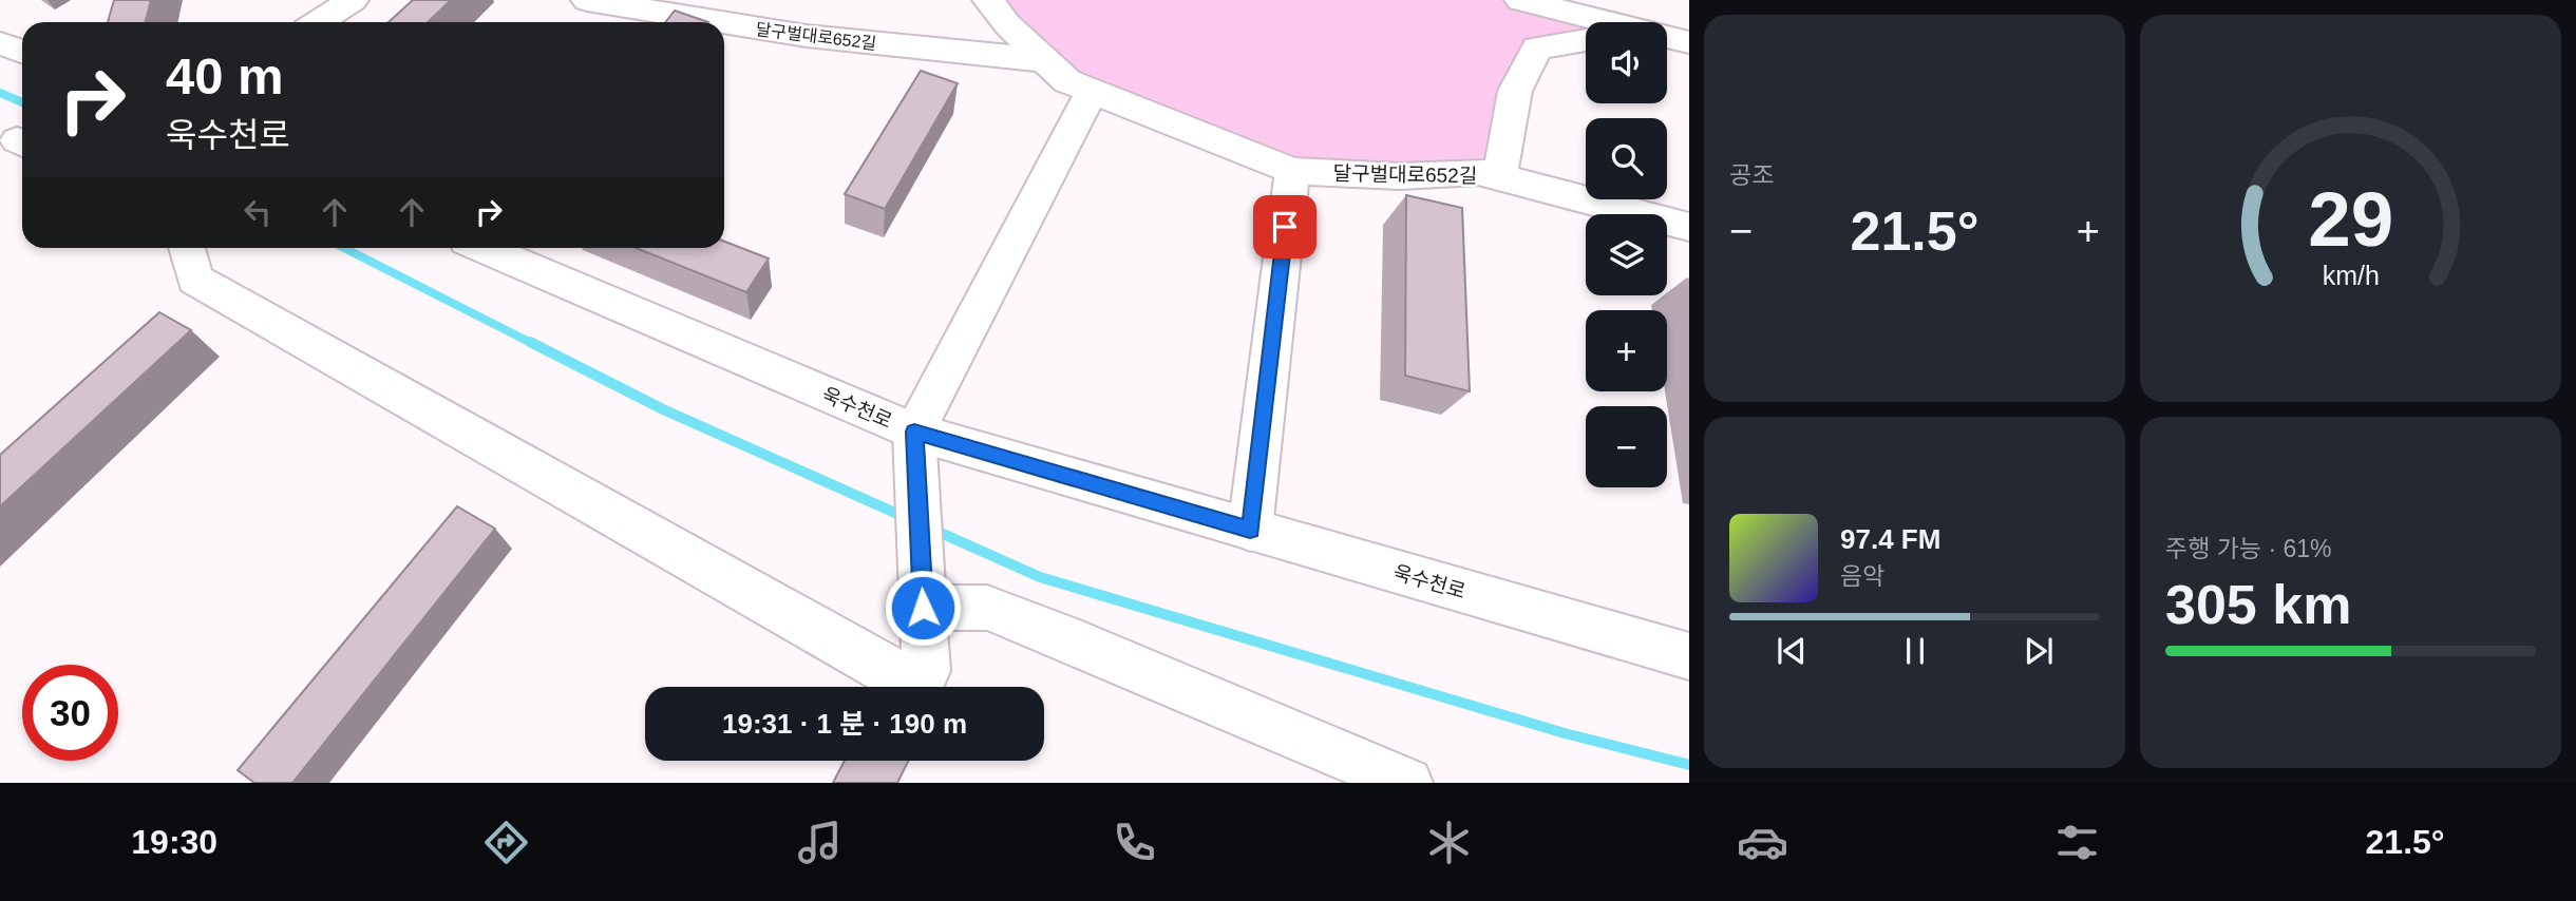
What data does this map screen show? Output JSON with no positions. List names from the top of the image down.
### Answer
{
  "streets": {
    "street": ["달구벌대로652길", "욱수천로"]
  },
  "page": {
    "tile": [
      "공조",
      ["주행 가능 · 61%", "305 km"]
    ],
    "map_buttons": ["+", "−"],
    "turn": ["40 m", "욱수천로"],
    "heat": ["−", "21.5°", "+"],
    "song": ["97.4 FM", "음악"],
    "limit": "30",
    "trip": "19:31 · 1 분 · 190 m",
    "tabs": ["19:30", "21.5°"],
    "gauge": ["29", "km/h"]
  }
}
